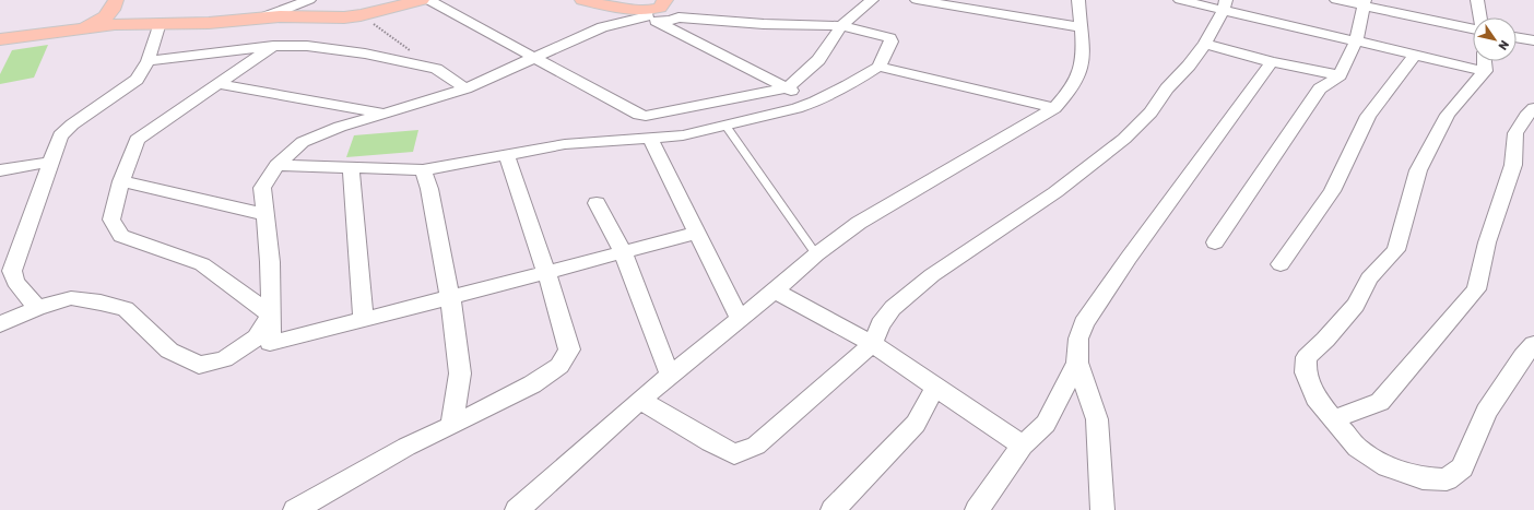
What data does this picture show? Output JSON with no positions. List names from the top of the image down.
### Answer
{
  "north": "bottom right"
}
